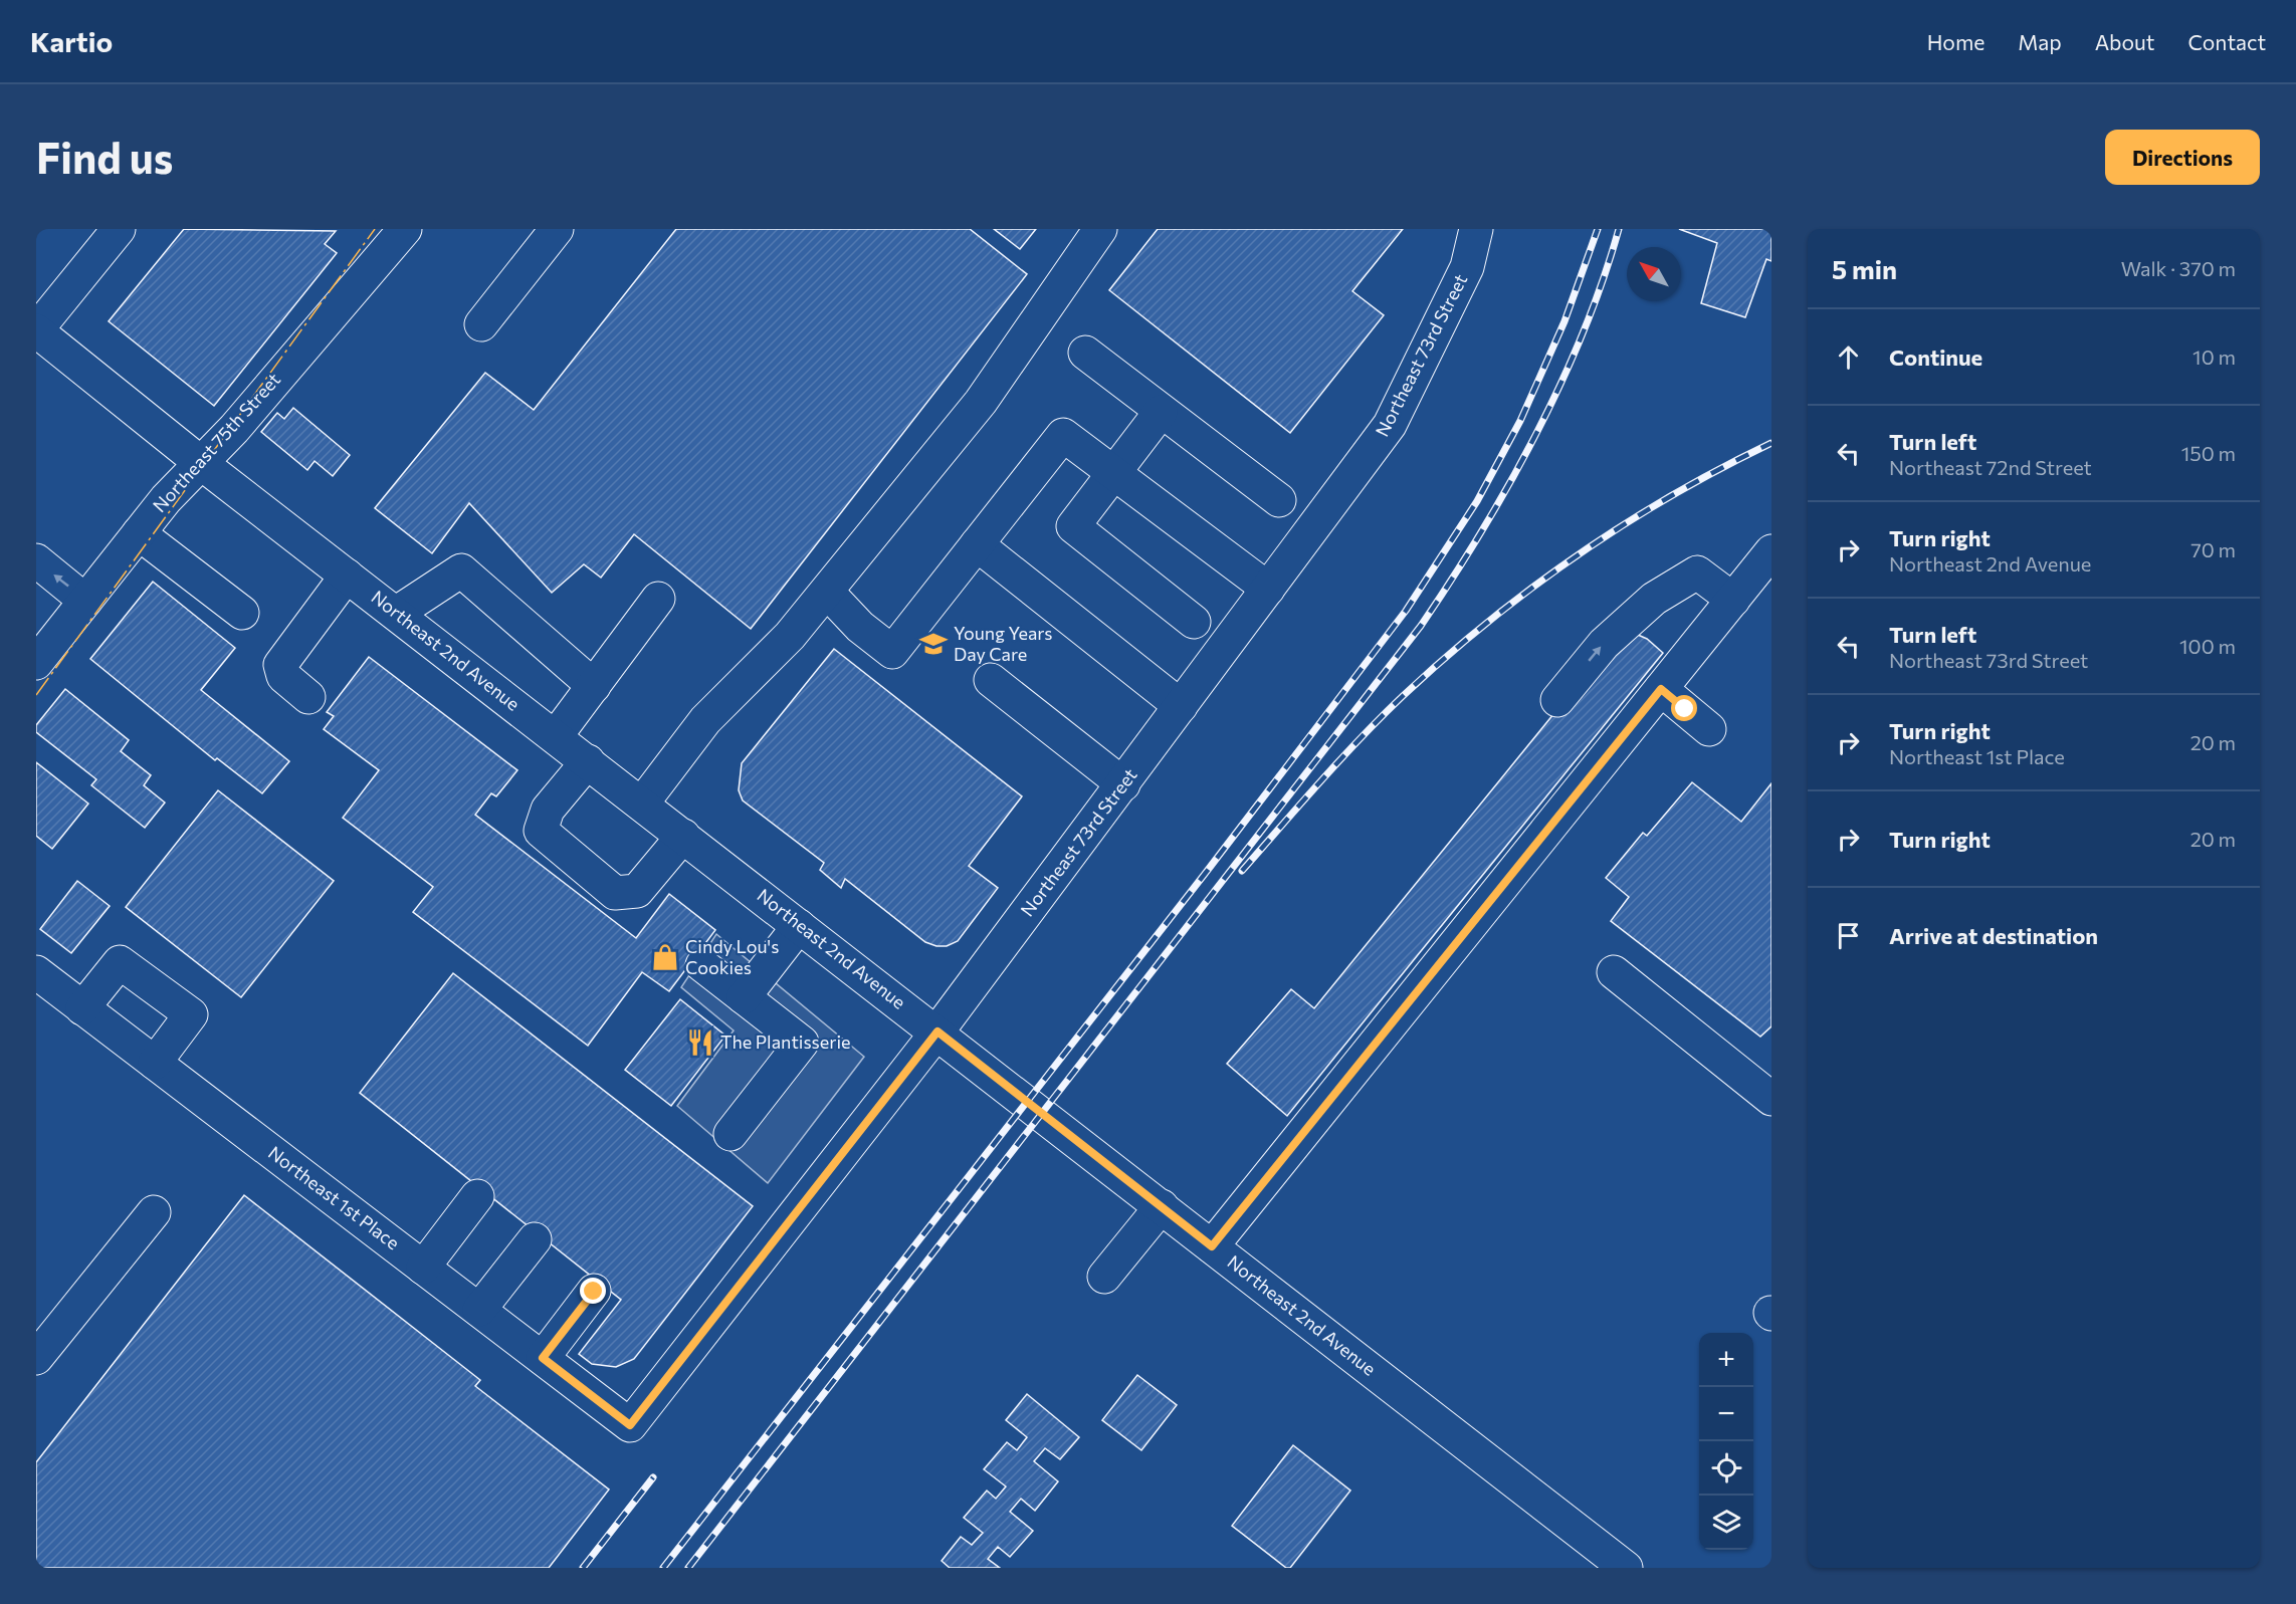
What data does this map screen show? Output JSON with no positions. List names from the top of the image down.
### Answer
{
  "streets": {
    "street": [
      "Northeast 73rd Street",
      "Northeast 75th Street",
      "Northeast 2nd Avenue",
      "Northeast 1st Place"
    ]
  },
  "crossings": [
    ["Northeast 73rd Street", "Northeast 2nd Avenue"],
    ["Northeast 73rd Street", "Northeast 1st Place"],
    ["Northeast 75th Street", "Northeast 2nd Avenue"]
  ],
  "places": {
    "school or university": ["Young Years Day Care"],
    "shop": ["Cindy Lou's Cookies"],
    "restaurant": ["The Plantisserie"]
  },
  "north": "top left",
  "page": {
    "header": "Kartio",
    "nav": [
      "Home",
      "Map",
      "About",
      "Contact"
    ],
    "buttons": "Directions",
    "title": "Find us",
    "heading": ["5 min", "Walk · 370 m"],
    "list": [
      ["Continue", "10 m"],
      ["Turn left", "Northeast 72nd Street", "150 m"],
      ["Turn right", "Northeast 2nd Avenue", "70 m"],
      ["Turn left", "Northeast 73rd Street", "100 m"],
      ["Turn right", "Northeast 1st Place", "20 m"],
      ["Turn right", "20 m"],
      "Arrive at destination"
    ],
    "map_buttons": ["+", "−"]
  }
}
